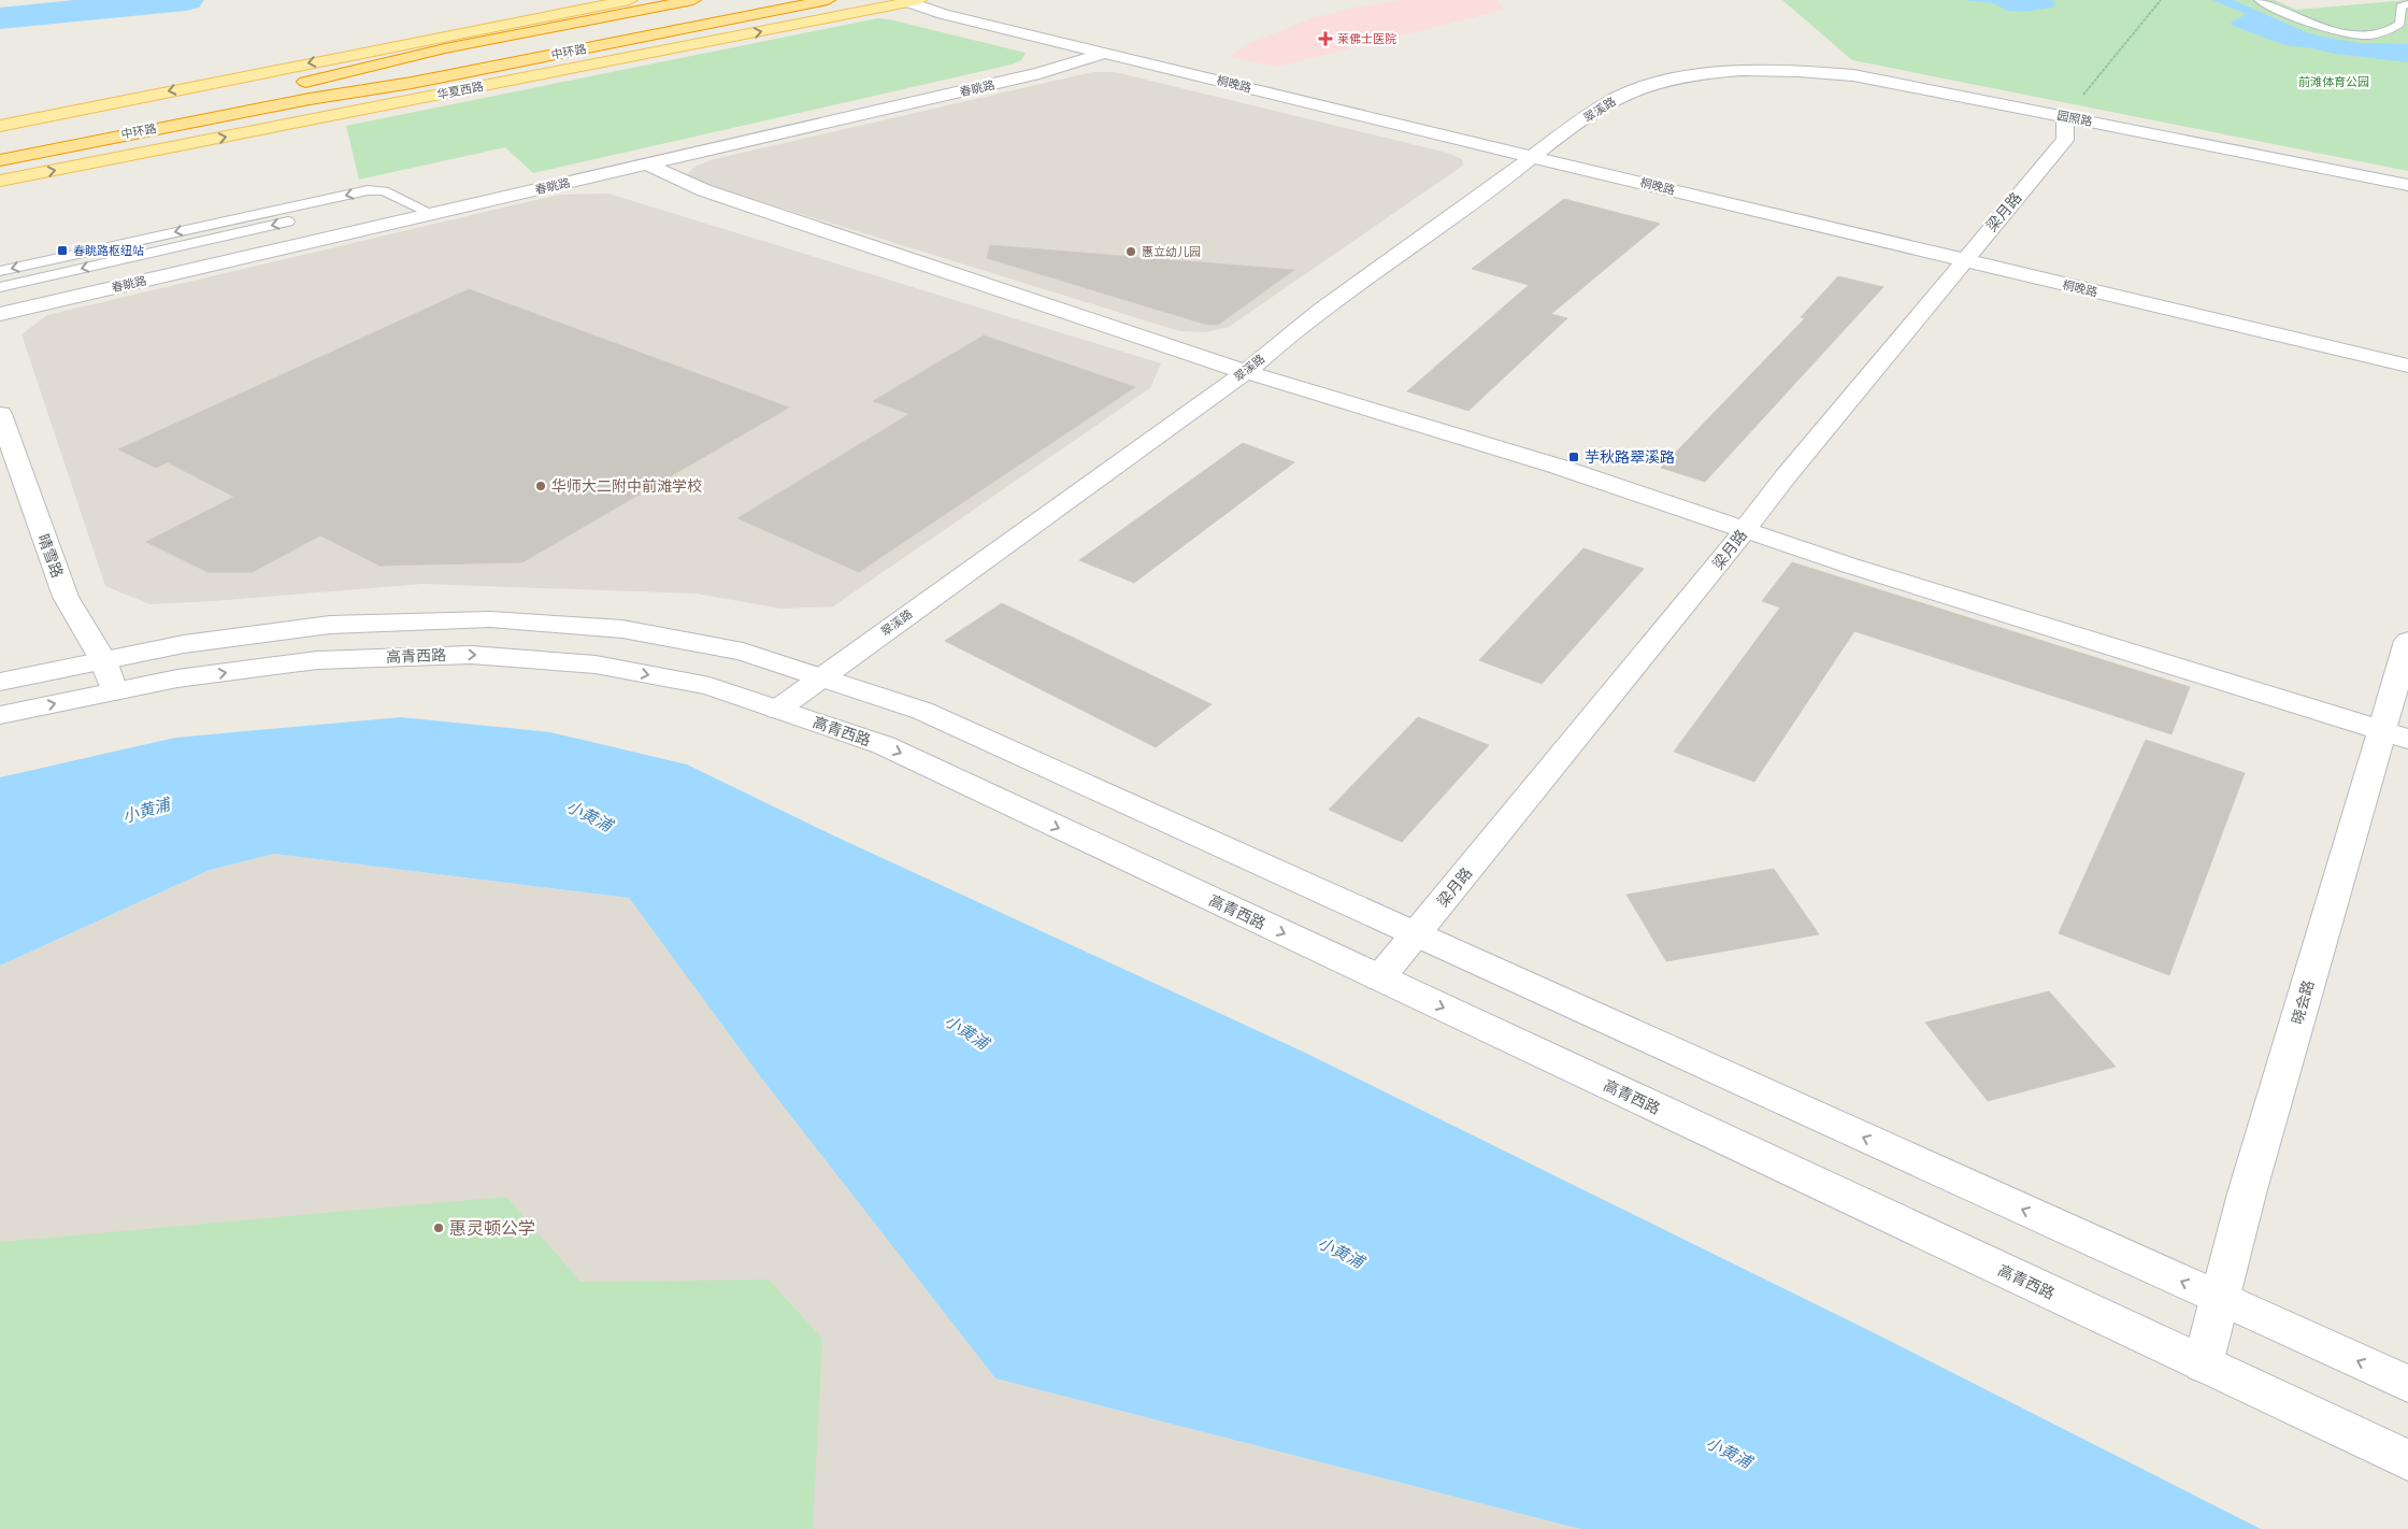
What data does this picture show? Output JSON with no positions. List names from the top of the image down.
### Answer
{
  "streets": {
    "highway": ["中环路"],
    "main road": ["华夏西路"],
    "street": [
      "桐晚路",
      "春眺路",
      "翠溪路",
      "园照路",
      "梁月路",
      "晴雪路",
      "高青西路",
      "晓会路"
    ]
  },
  "crossings": [
    ["桐晚路", "春眺路"],
    ["桐晚路", "华夏西路"],
    ["桐晚路", "翠溪路"],
    ["桐晚路", "梁月路"],
    ["翠溪路", "园照路"],
    ["翠溪路", "高青西路"],
    ["园照路", "梁月路"],
    ["梁月路", "高青西路"],
    ["晴雪路", "高青西路"],
    ["高青西路", "晓会路"]
  ],
  "water": ["小黄浦"],
  "parks": ["前滩体育公园"],
  "places": {
    "health": ["莱佛士医院"],
    "transit": ["春眺路枢纽站", "芋秋路翠溪路"],
    "other": ["惠立幼儿园", "华师大二附中前滩学校", "惠灵顿公学"]
  }
}
